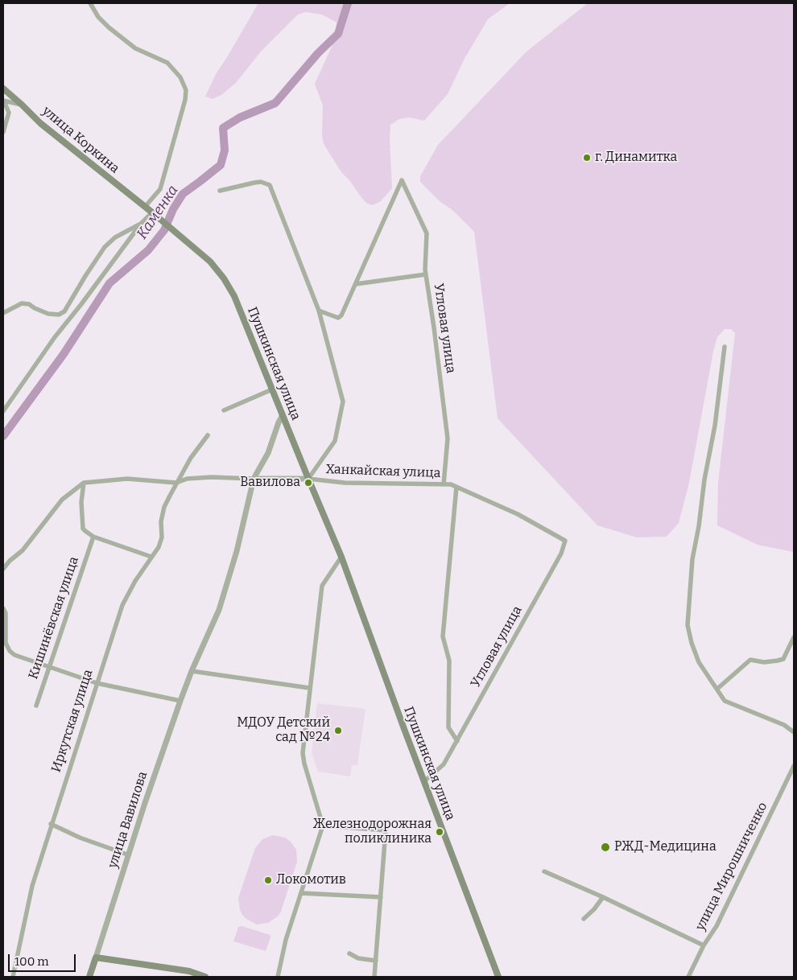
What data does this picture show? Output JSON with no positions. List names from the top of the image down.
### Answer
{
  "streets": {
    "main road": ["улица Коркина", "Пушкинская улица", "улица Вавилова"],
    "street": [
      "Угловая улица",
      "Ханкайская улица",
      "Кишинёвская улица",
      "Иркутская улица",
      "улица Мирошниченко"
    ]
  },
  "crossings": [
    ["улица Коркина", "Пушкинская улица"],
    ["Угловая улица", "Пушкинская улица"],
    ["Угловая улица", "Ханкайская улица"],
    ["Пушкинская улица", "Ханкайская улица"],
    ["Пушкинская улица", "улица Вавилова"]
  ],
  "water": ["Каменка"],
  "places": [
    "г. Динамитка",
    "Вавилова",
    "МДОУ Детский сад №24",
    "Железнодорожная поликлиника",
    "РЖД-Медицина",
    "Локомотив"
  ],
  "scale_bar": "100 m"
}
